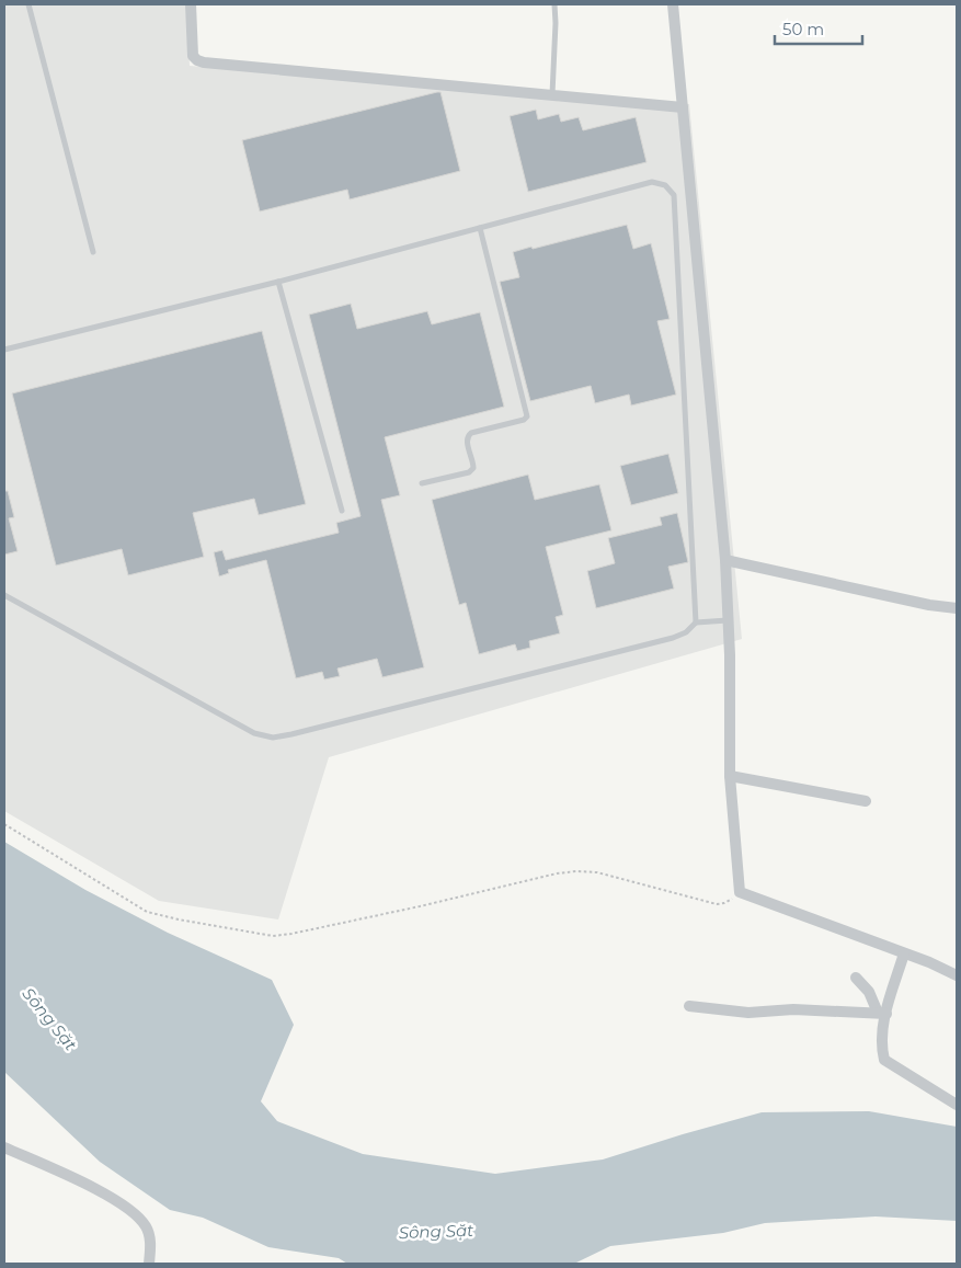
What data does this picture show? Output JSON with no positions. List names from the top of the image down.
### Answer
{
  "water": ["Sông Sặt"],
  "scale_bar": "50 m"
}
